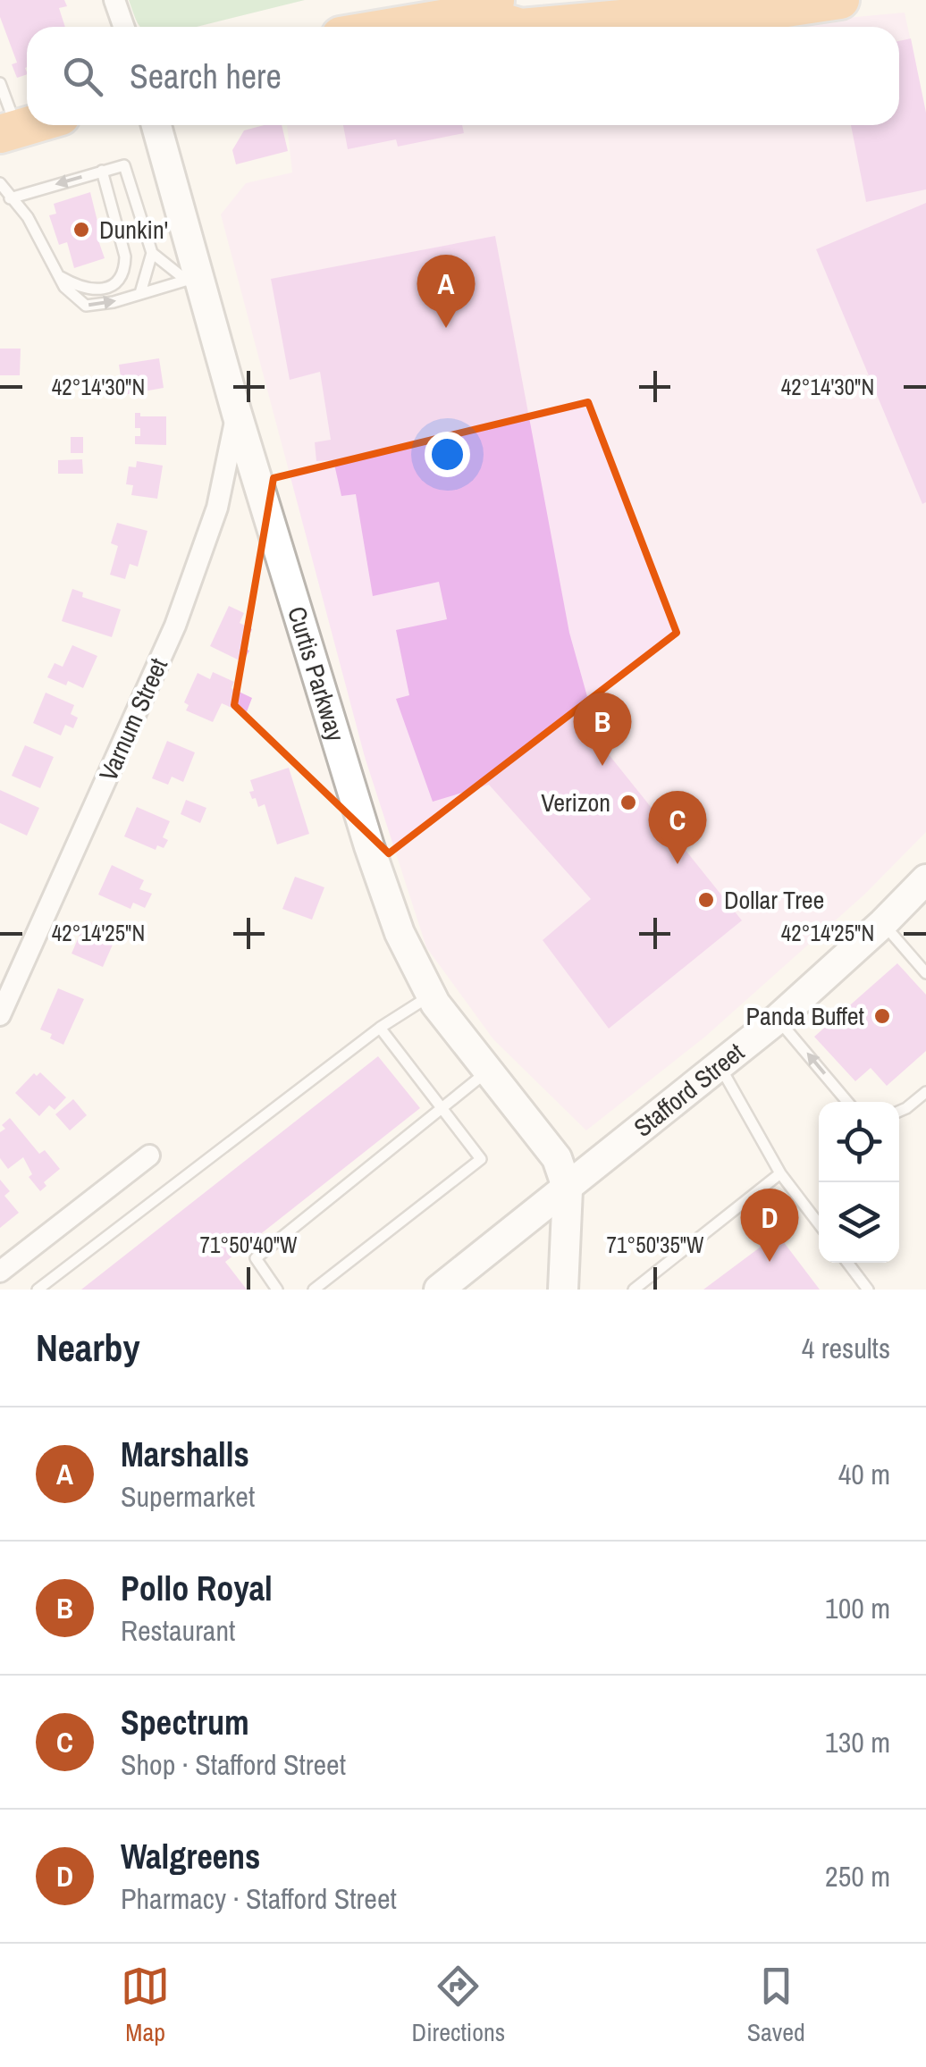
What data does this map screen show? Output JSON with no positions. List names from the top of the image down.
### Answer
{
  "streets": {
    "street": ["Curtis Parkway", "Varnum Street", "Stafford Street"]
  },
  "crossings": [
    ["Curtis Parkway", "Varnum Street"],
    ["Curtis Parkway", "Stafford Street"]
  ],
  "places": [
    "Dunkin'",
    "Verizon",
    "Dollar Tree",
    "Panda Buffet"
  ],
  "page": {
    "search": "Search here",
    "pins": [
      "A",
      "B",
      "C",
      "D"
    ],
    "heading": ["Nearby", "4 results"],
    "list": [
      {
        "mark": "A",
        "name": "Marshalls",
        "note": "Supermarket",
        "value": "40 m"
      },
      {
        "mark": "B",
        "name": "Pollo Royal",
        "note": "Restaurant",
        "value": "100 m"
      },
      {
        "mark": "C",
        "name": "Spectrum",
        "note": "Shop · Stafford Street",
        "value": "130 m"
      },
      {
        "mark": "D",
        "name": "Walgreens",
        "note": "Pharmacy · Stafford Street",
        "value": "250 m"
      }
    ],
    "nav": ["Map", "Directions", "Saved"]
  },
  "coordinates": [
    "42°14'30\"N",
    "42°14'25\"N",
    "71°50'40\"W",
    "71°50'35\"W"
  ]
}
